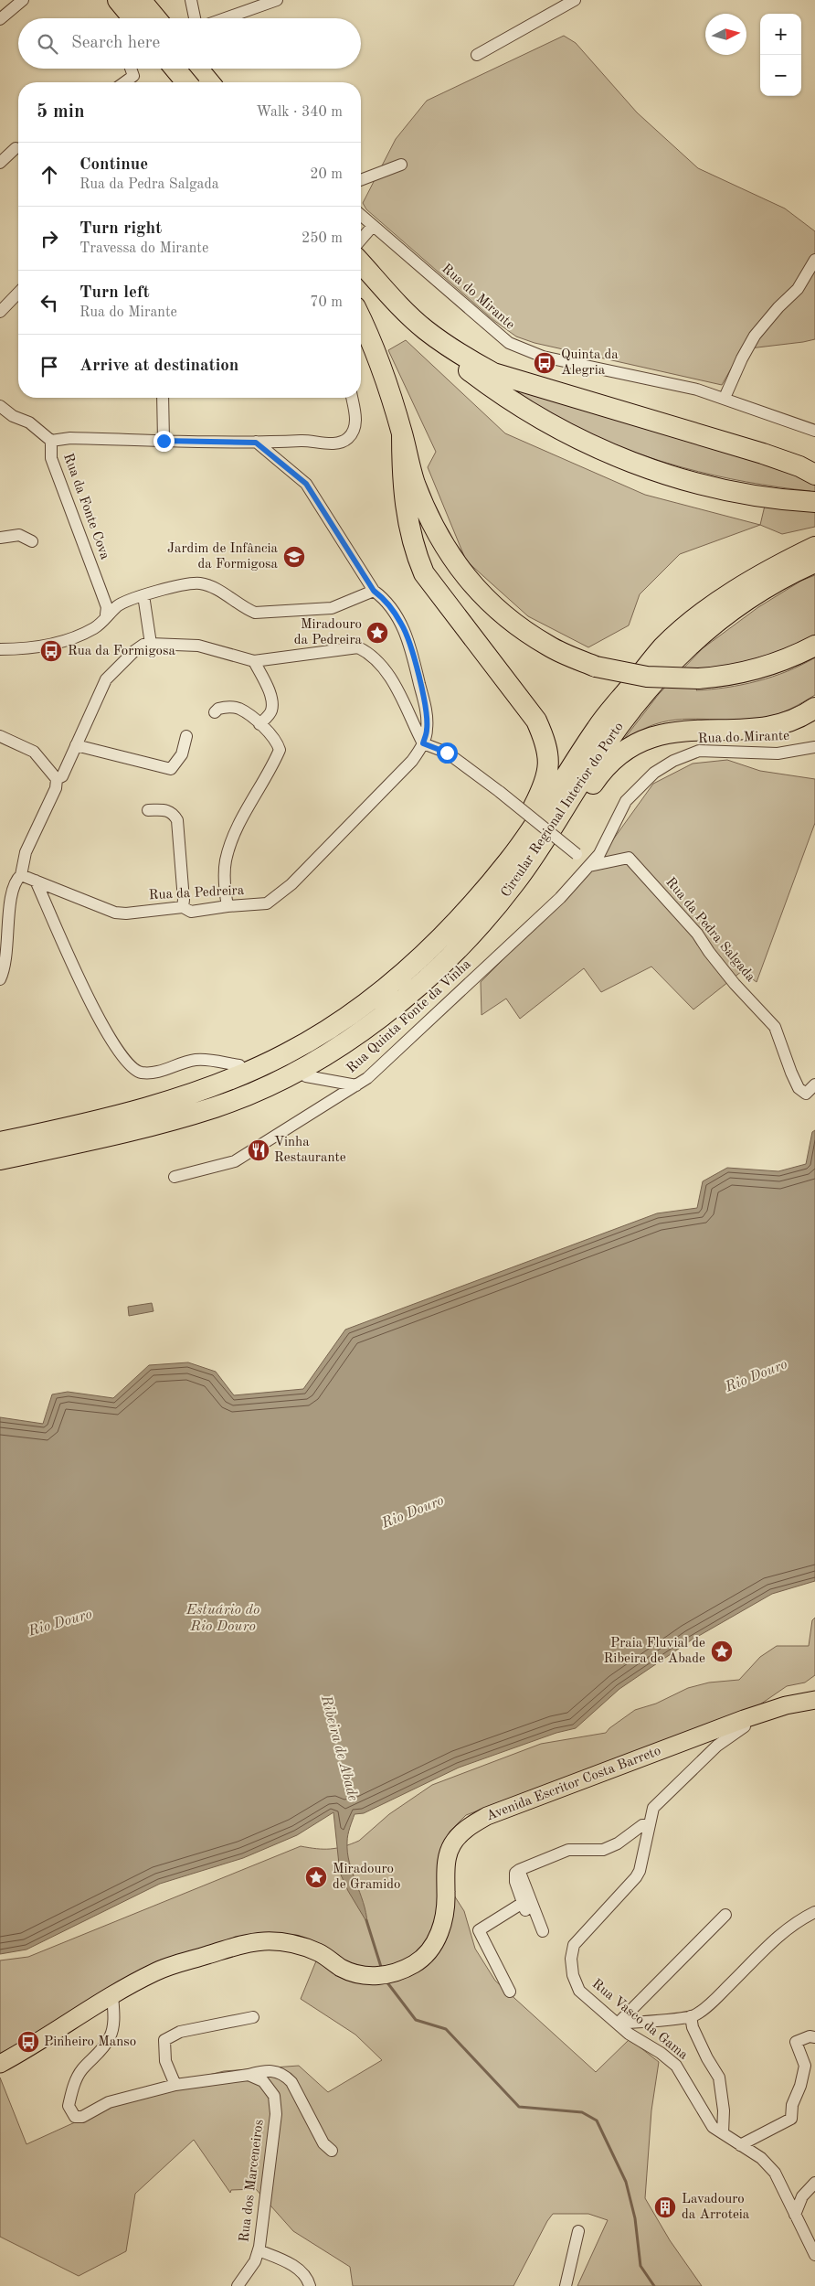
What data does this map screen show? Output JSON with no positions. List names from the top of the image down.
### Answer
{
  "streets": {
    "highway": ["Circular Regional Interior do Porto"],
    "main road": ["Avenida Escritor Costa Barreto"],
    "street": [
      "Rua do Mirante",
      "Rua da Fonte Cova",
      "Rua da Pedreira",
      "Rua da Pedra Salgada",
      "Rua Quinta Fonte da Vinha",
      "Rua Vasco da Gama",
      "Rua dos Marceneiros"
    ]
  },
  "crossings": [
    ["Rua do Mirante", "Rua da Pedra Salgada"],
    ["Rua do Mirante", "Rua Quinta Fonte da Vinha"],
    ["Rua da Pedra Salgada", "Rua Quinta Fonte da Vinha"],
    ["Avenida Escritor Costa Barreto", "Rua Vasco da Gama"]
  ],
  "water": ["Rio Douro", "Estuário do Rio Douro", "Ribeira de Abade"],
  "places": {
    "bus stop": ["Quinta da Alegria", "Rua da Formigosa", "Pinheiro Manso"],
    "school or university": ["Jardim de Infância da Formigosa"],
    "place": ["Miradouro da Pedreira", "Praia Fluvial de Ribeira de Abade", "Miradouro de Gramido"],
    "restaurant": ["Vinha Restaurante"],
    "building": ["Lavadouro da Arroteia"]
  },
  "north": "right",
  "page": {
    "map_buttons": ["+", "−"],
    "search": "Search here",
    "heading": ["5 min", "Walk · 340 m"],
    "list": [
      ["Continue", "Rua da Pedra Salgada", "20 m"],
      ["Turn right", "Travessa do Mirante", "250 m"],
      ["Turn left", "Rua do Mirante", "70 m"],
      "Arrive at destination"
    ]
  }
}
